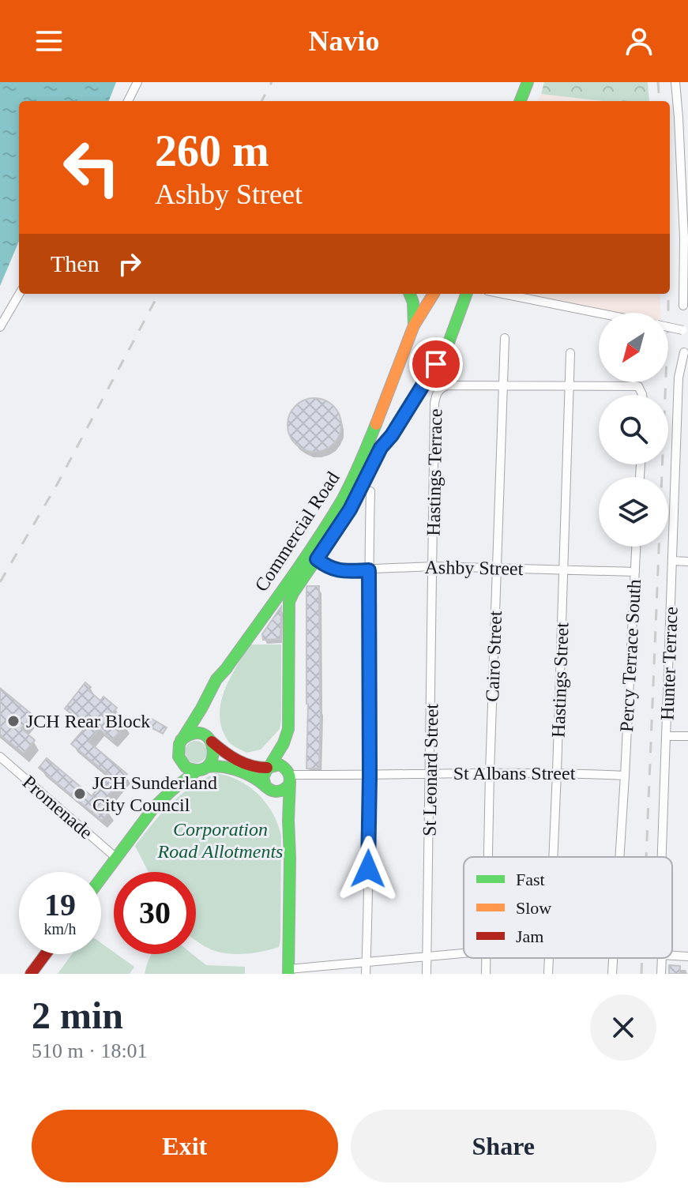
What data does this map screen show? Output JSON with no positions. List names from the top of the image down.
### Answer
{
  "streets": {
    "main road": ["Commercial Road"],
    "street": [
      "Hastings Terrace",
      "Ashby Street",
      "Percy Terrace South",
      "Cairo Street",
      "Hunter Terrace",
      "Hastings Street",
      "St Leonard Street",
      "St Albans Street",
      "Promenade"
    ]
  },
  "crossings": [
    ["Hastings Terrace", "Ashby Street"],
    ["Hastings Terrace", "Cairo Street"],
    ["Hastings Terrace", "Hastings Street"],
    ["Hastings Terrace", "St Leonard Street"],
    ["Commercial Road", "Ashby Street"],
    ["Ashby Street", "Percy Terrace South"],
    ["Ashby Street", "Cairo Street"],
    ["Ashby Street", "Hastings Street"],
    ["Ashby Street", "St Leonard Street"],
    ["Percy Terrace South", "St Albans Street"],
    ["Cairo Street", "St Albans Street"],
    ["Hastings Street", "St Albans Street"],
    ["St Leonard Street", "St Albans Street"]
  ],
  "parks": ["Corporation Road Allotments"],
  "places": ["JCH Rear Block", "JCH Sunderland City Council"],
  "legend": ["Fast", "Slow", "Jam"],
  "north": "bottom left",
  "page": {
    "header": "Navio",
    "turn": ["260 m", "Ashby Street"],
    "then": "Then",
    "speed": "19 km/h",
    "limit": "30",
    "heading": ["2 min", "510 m · 18:01"],
    "buttons": ["Exit", "Share"]
  }
}
